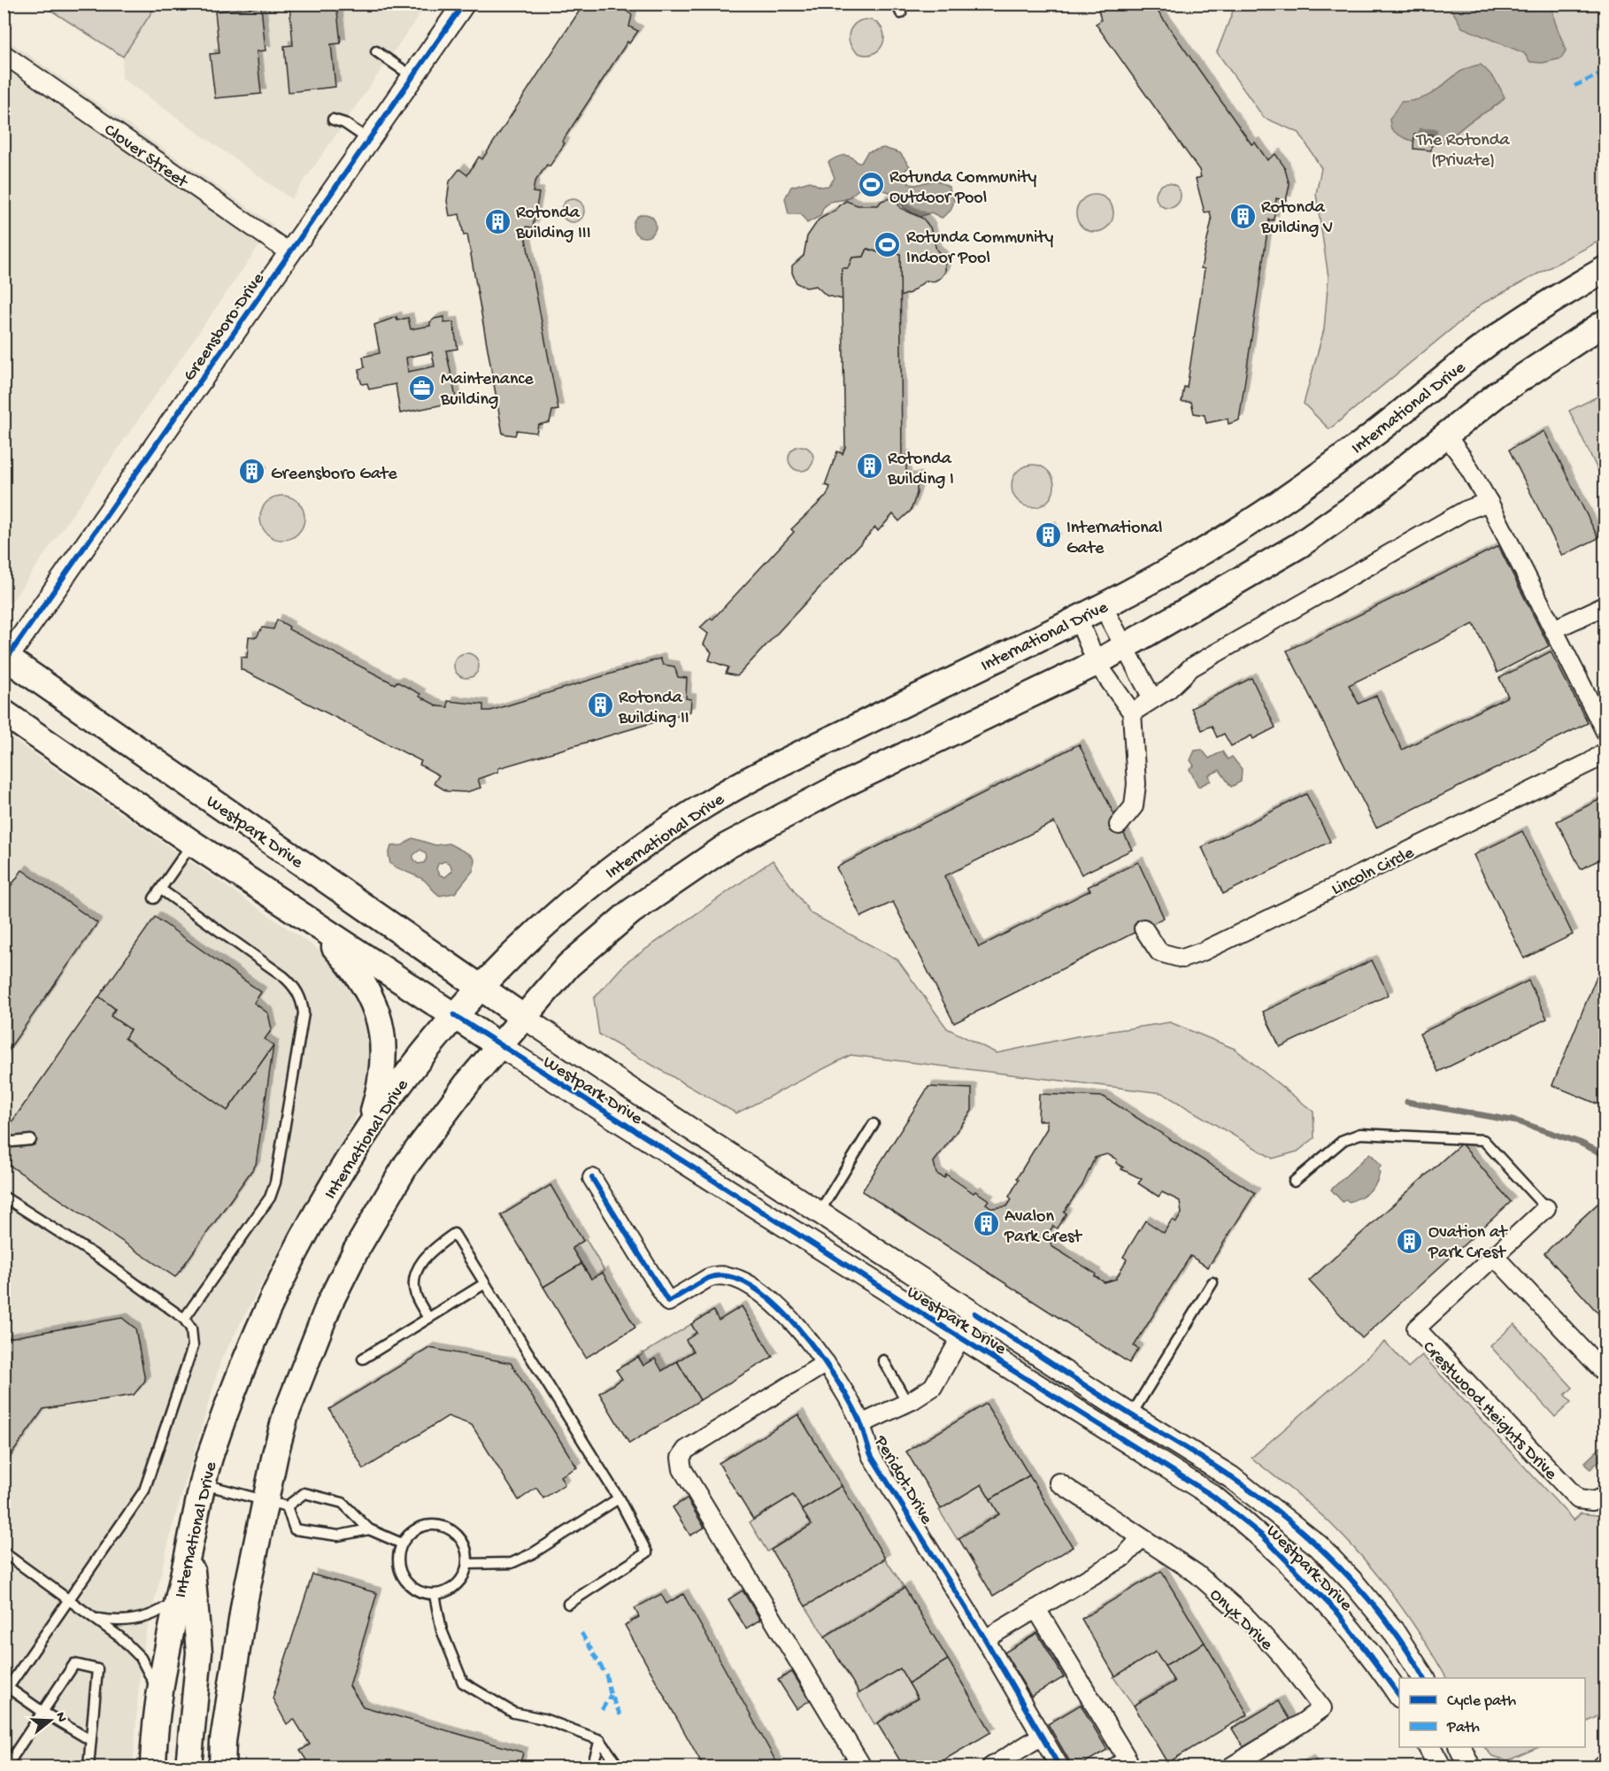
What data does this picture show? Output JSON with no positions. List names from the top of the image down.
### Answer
{
  "streets": {
    "main road": ["International Drive", "Westpark Drive"],
    "street": [
      "Clover Street",
      "Greensboro Drive",
      "Lincoln Circle",
      "Crestwood Heights Drive",
      "Peridot Drive",
      "Onyx Drive"
    ]
  },
  "crossings": [
    ["Clover Street", "Greensboro Drive"],
    ["Greensboro Drive", "Westpark Drive"],
    ["International Drive", "Westpark Drive"],
    ["Westpark Drive", "Peridot Drive"]
  ],
  "parks": ["The Rotonda (Private)"],
  "places": {
    "sports": ["Rotunda Community Outdoor Pool", "Rotunda Community Indoor Pool"],
    "building": [
      "Rotonda Building V",
      "Rotonda Building III",
      "Rotonda Building I",
      "Greensboro Gate",
      "International Gate",
      "Rotonda Building II",
      "Avalon Park Crest",
      "Ovation at Park Crest"
    ],
    "office": ["Maintenance Building"]
  },
  "legend": ["Cycle path", "Path"],
  "north": "right"
}
